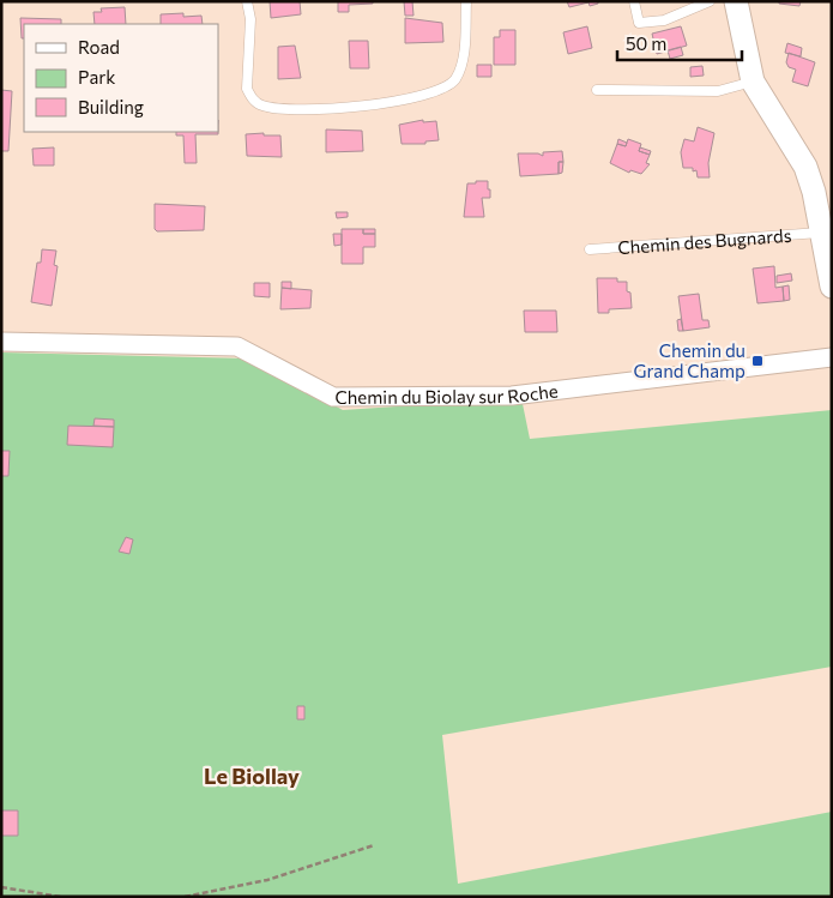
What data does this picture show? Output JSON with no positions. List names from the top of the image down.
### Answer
{
  "streets": {
    "street": ["Chemin du Biolay sur Roche"],
    "lane": ["Chemin des Bugnards"]
  },
  "districts": ["Le Biollay"],
  "places": {
    "transit": ["Chemin du Grand Champ"]
  },
  "legend": ["Road", "Park", "Building"],
  "scale_bar": "50 m"
}
